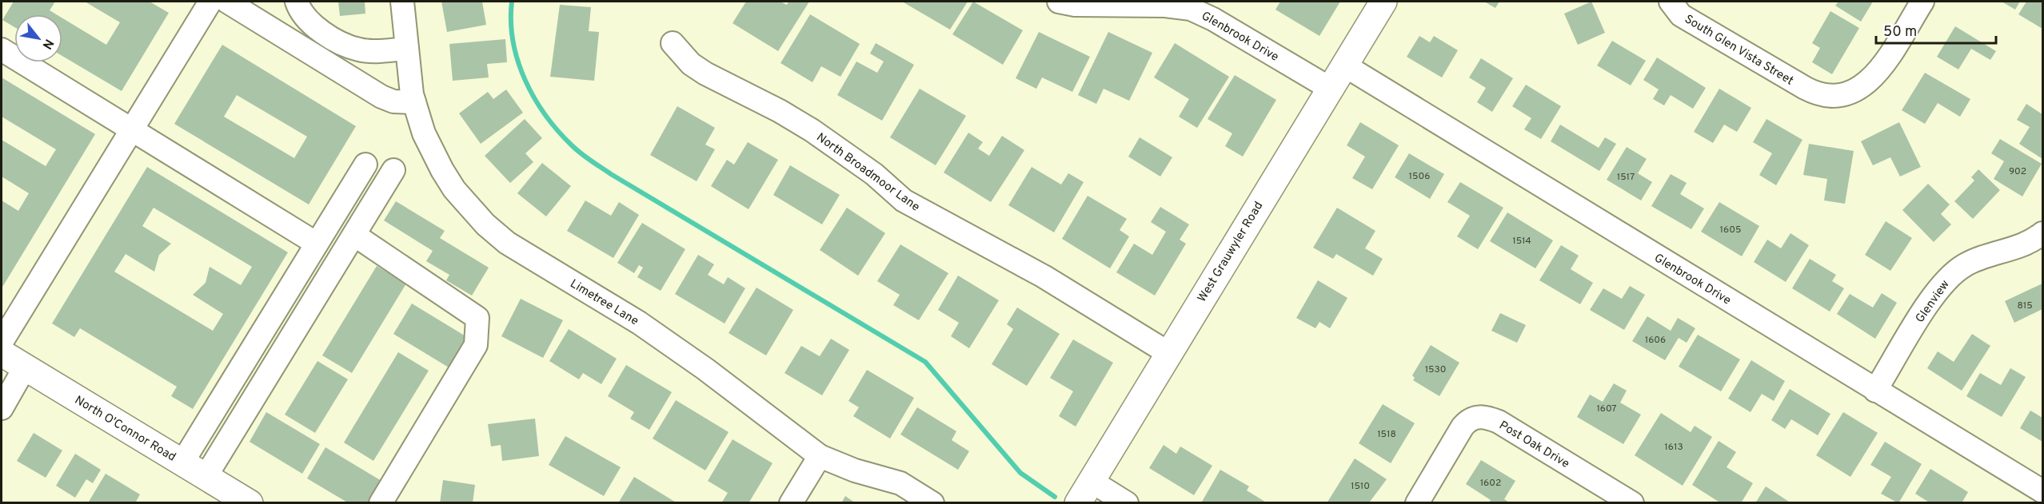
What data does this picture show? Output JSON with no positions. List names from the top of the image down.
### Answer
{
  "streets": {
    "main road": ["West Grauwyler Road", "North O'Connor Road"],
    "street": [
      "Glenbrook Drive",
      "South Glen Vista Street",
      "North Broadmoor Lane",
      "Glenview",
      "Limetree Lane",
      "Post Oak Drive"
    ]
  },
  "crossings": [
    ["Glenbrook Drive", "West Grauwyler Road"],
    ["Glenbrook Drive", "Glenview"],
    ["North Broadmoor Lane", "West Grauwyler Road"]
  ],
  "house_numbers": [
    "902",
    "1506",
    "1517",
    "1605",
    "1514",
    "815",
    "1606",
    "1530",
    "1607",
    "1518",
    "1613",
    "1602",
    "1510"
  ],
  "scale_bar": "50 m",
  "north": "bottom right"
}
